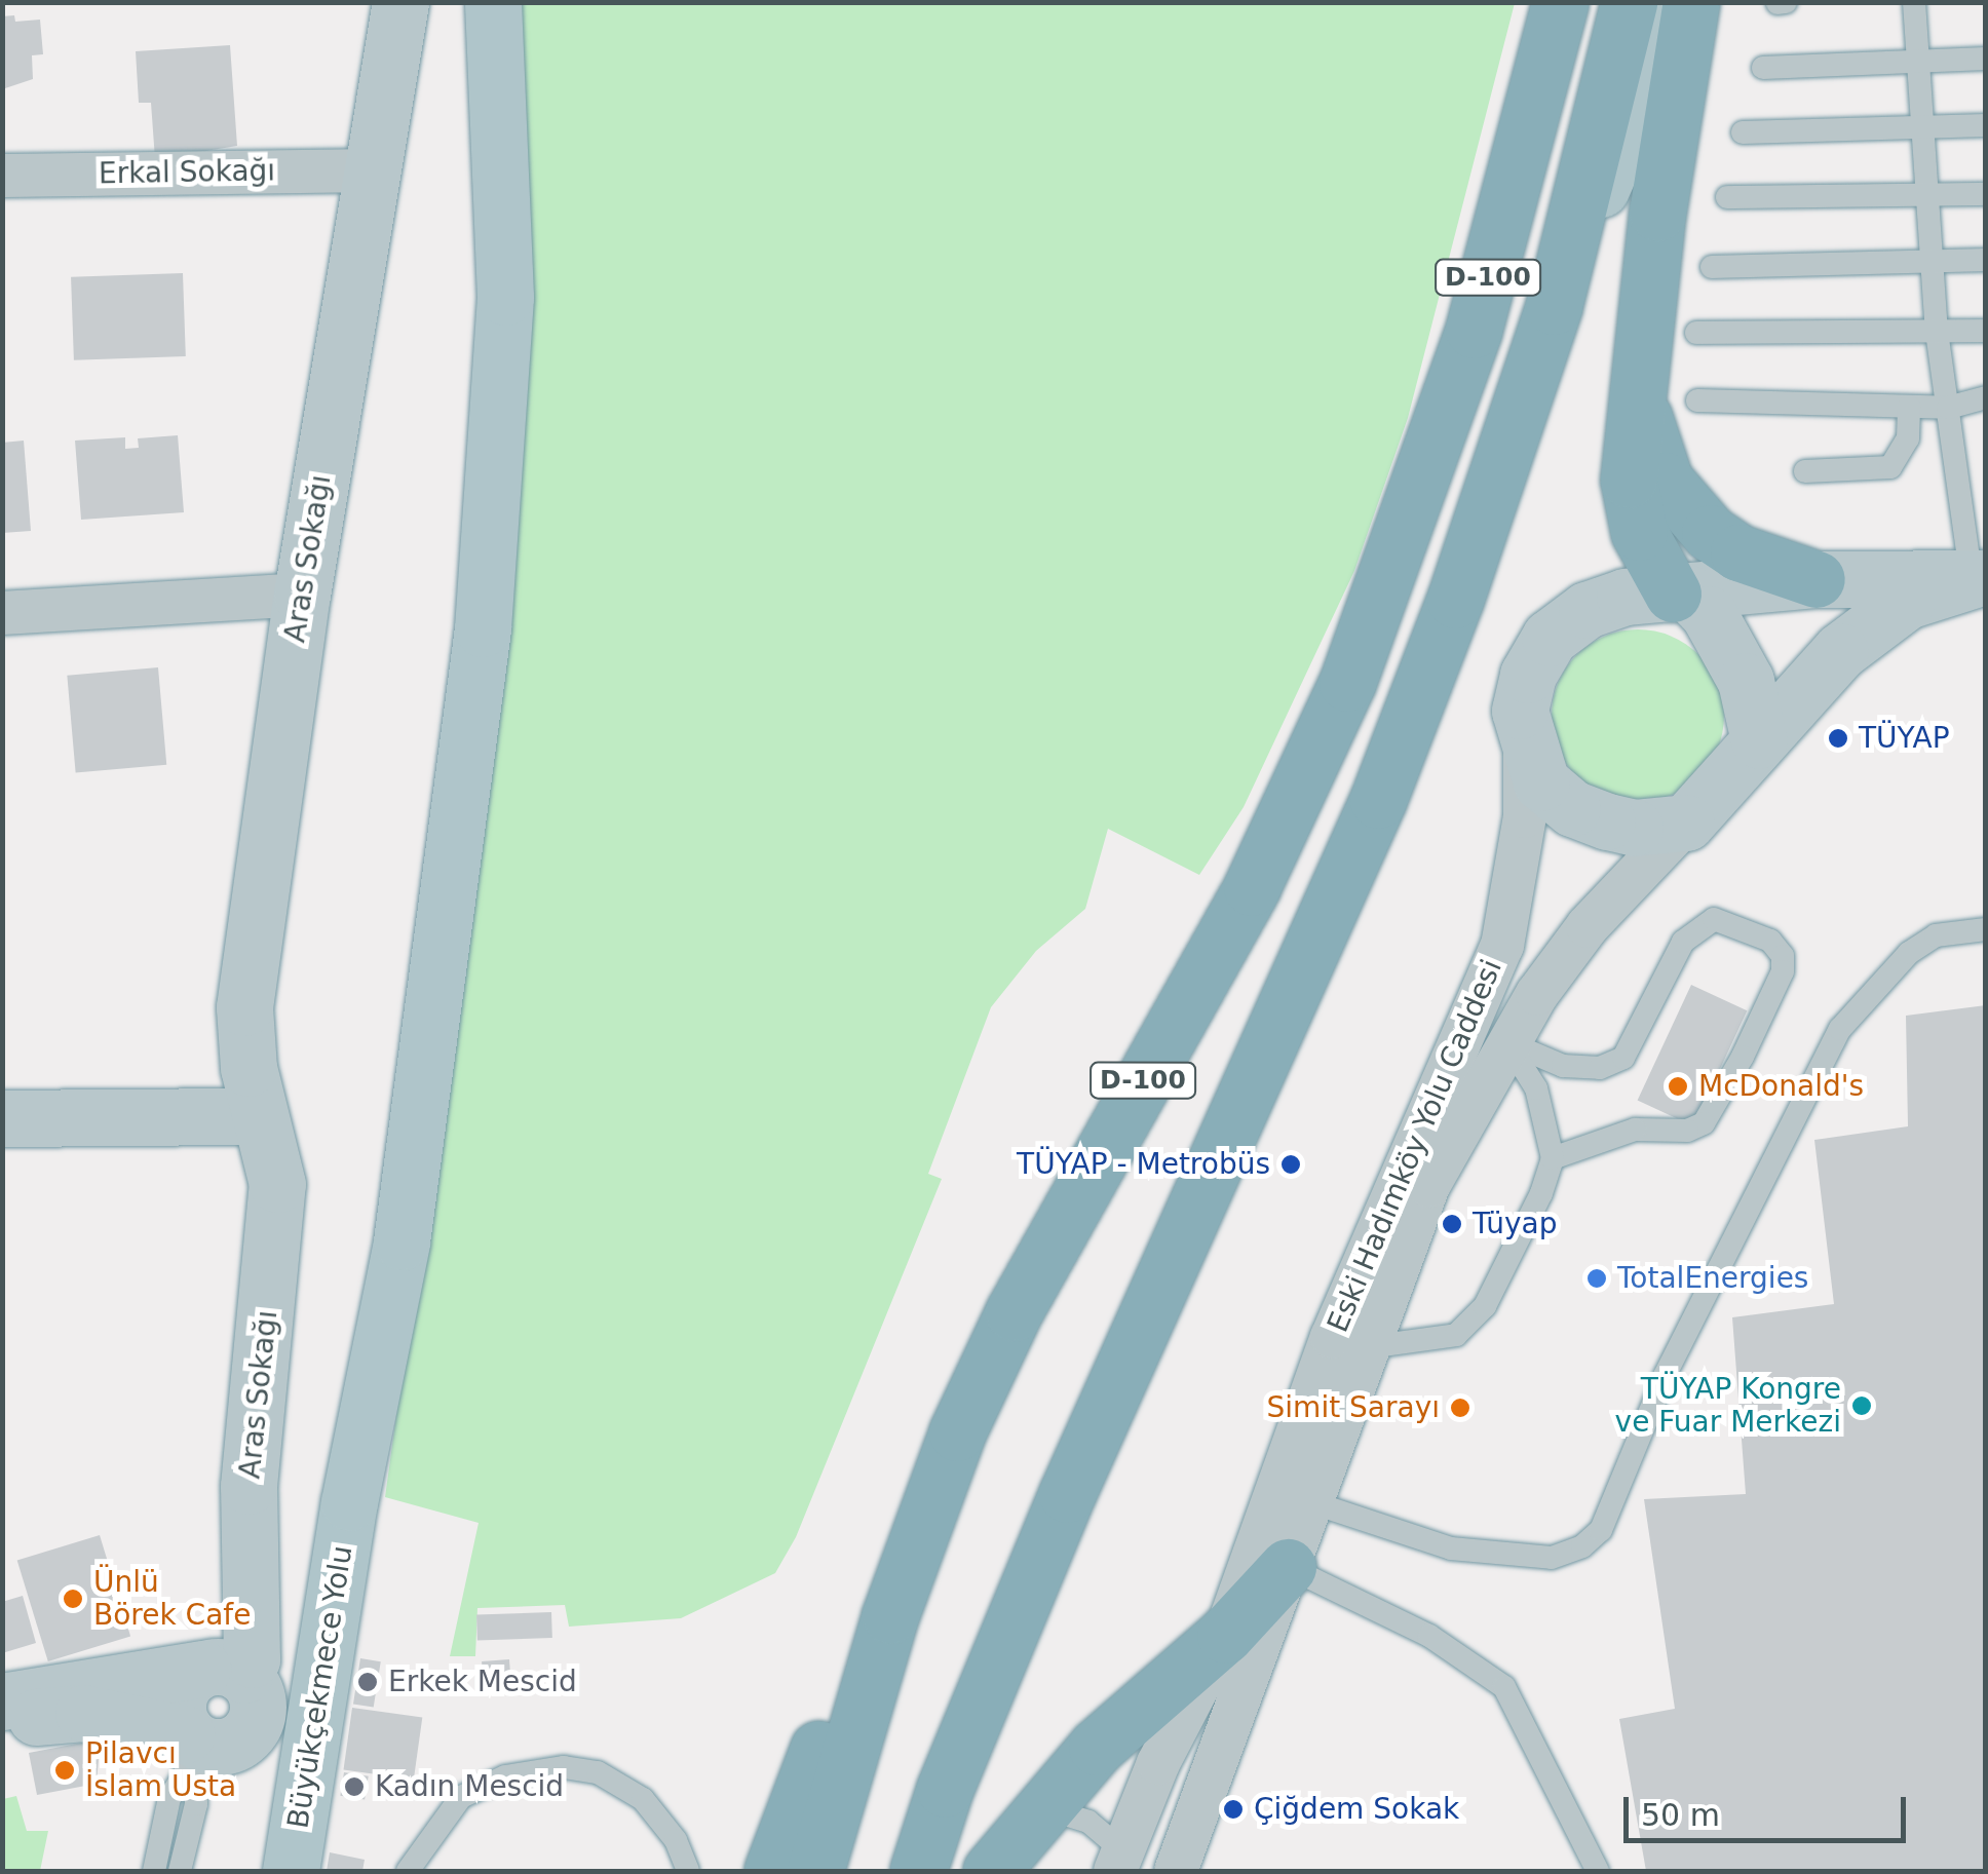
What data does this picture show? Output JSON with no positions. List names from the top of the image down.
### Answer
{
  "streets": {
    "highway": ["D-100"],
    "main road": ["Büyükçekmece Yolu"],
    "street": ["Erkal Sokağı", "Aras Sokağı", "Eski Hadımköy Yolu Caddesi"]
  },
  "crossings": [
    ["Erkal Sokağı", "Aras Sokağı"]
  ],
  "places": [
    "TÜYAP",
    "McDonald's",
    "TÜYAP - Metrobüs",
    "Tüyap",
    "TotalEnergies",
    "TÜYAP Kongre ve Fuar Merkezi",
    "Simit Sarayı",
    "Ünlü Börek Cafe",
    "Erkek Mescid",
    "Pilavcı İslam Usta",
    "Kadın Mescid",
    "Çiğdem Sokak"
  ],
  "scale_bar": "50 m"
}
